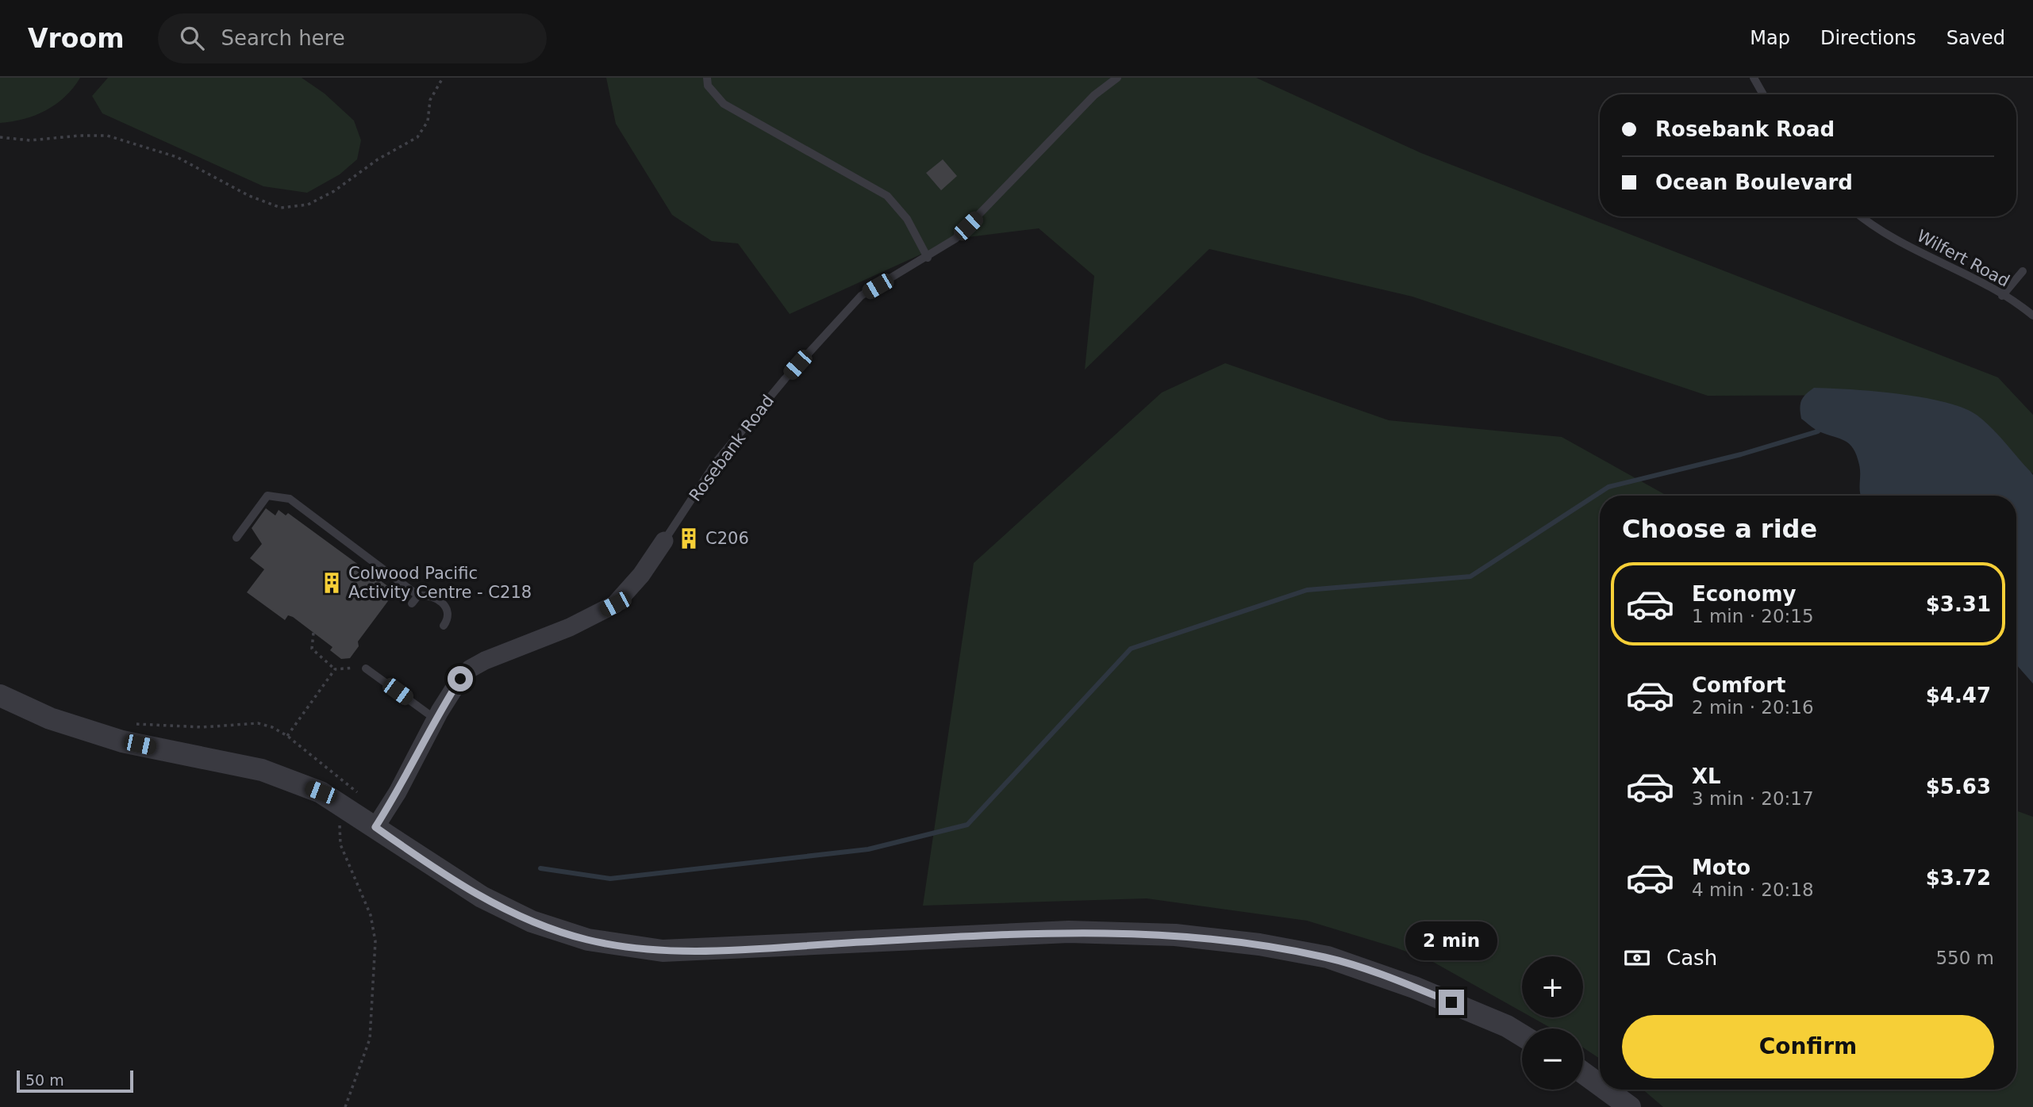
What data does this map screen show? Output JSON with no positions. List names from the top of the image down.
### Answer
{
  "streets": {
    "street": ["Rosebank Road"],
    "lane": ["Wilfert Road"]
  },
  "places": {
    "building": ["C206", "Colwood Pacific Activity Centre - C218"]
  },
  "scale_bar": "50 m",
  "page": {
    "header": "Vroom",
    "search": "Search here",
    "nav": ["Map", "Directions", "Saved"],
    "banner": ["Rosebank Road", "Ocean Boulevard"],
    "heading": "Choose a ride",
    "list": [
      {
        "name": "Economy",
        "note": "1 min · 20:15",
        "value": "$3.31"
      },
      {
        "name": "Comfort",
        "note": "2 min · 20:16",
        "value": "$4.47"
      },
      {
        "name": "XL",
        "note": "3 min · 20:17",
        "value": "$5.63"
      },
      {
        "name": "Moto",
        "note": "4 min · 20:18",
        "value": "$3.72"
      }
    ],
    "bubble": "2 min",
    "pay": ["Cash", "550 m"],
    "map_buttons": ["+", "−"],
    "buttons": "Confirm",
    "scale": "50 m"
  }
}
